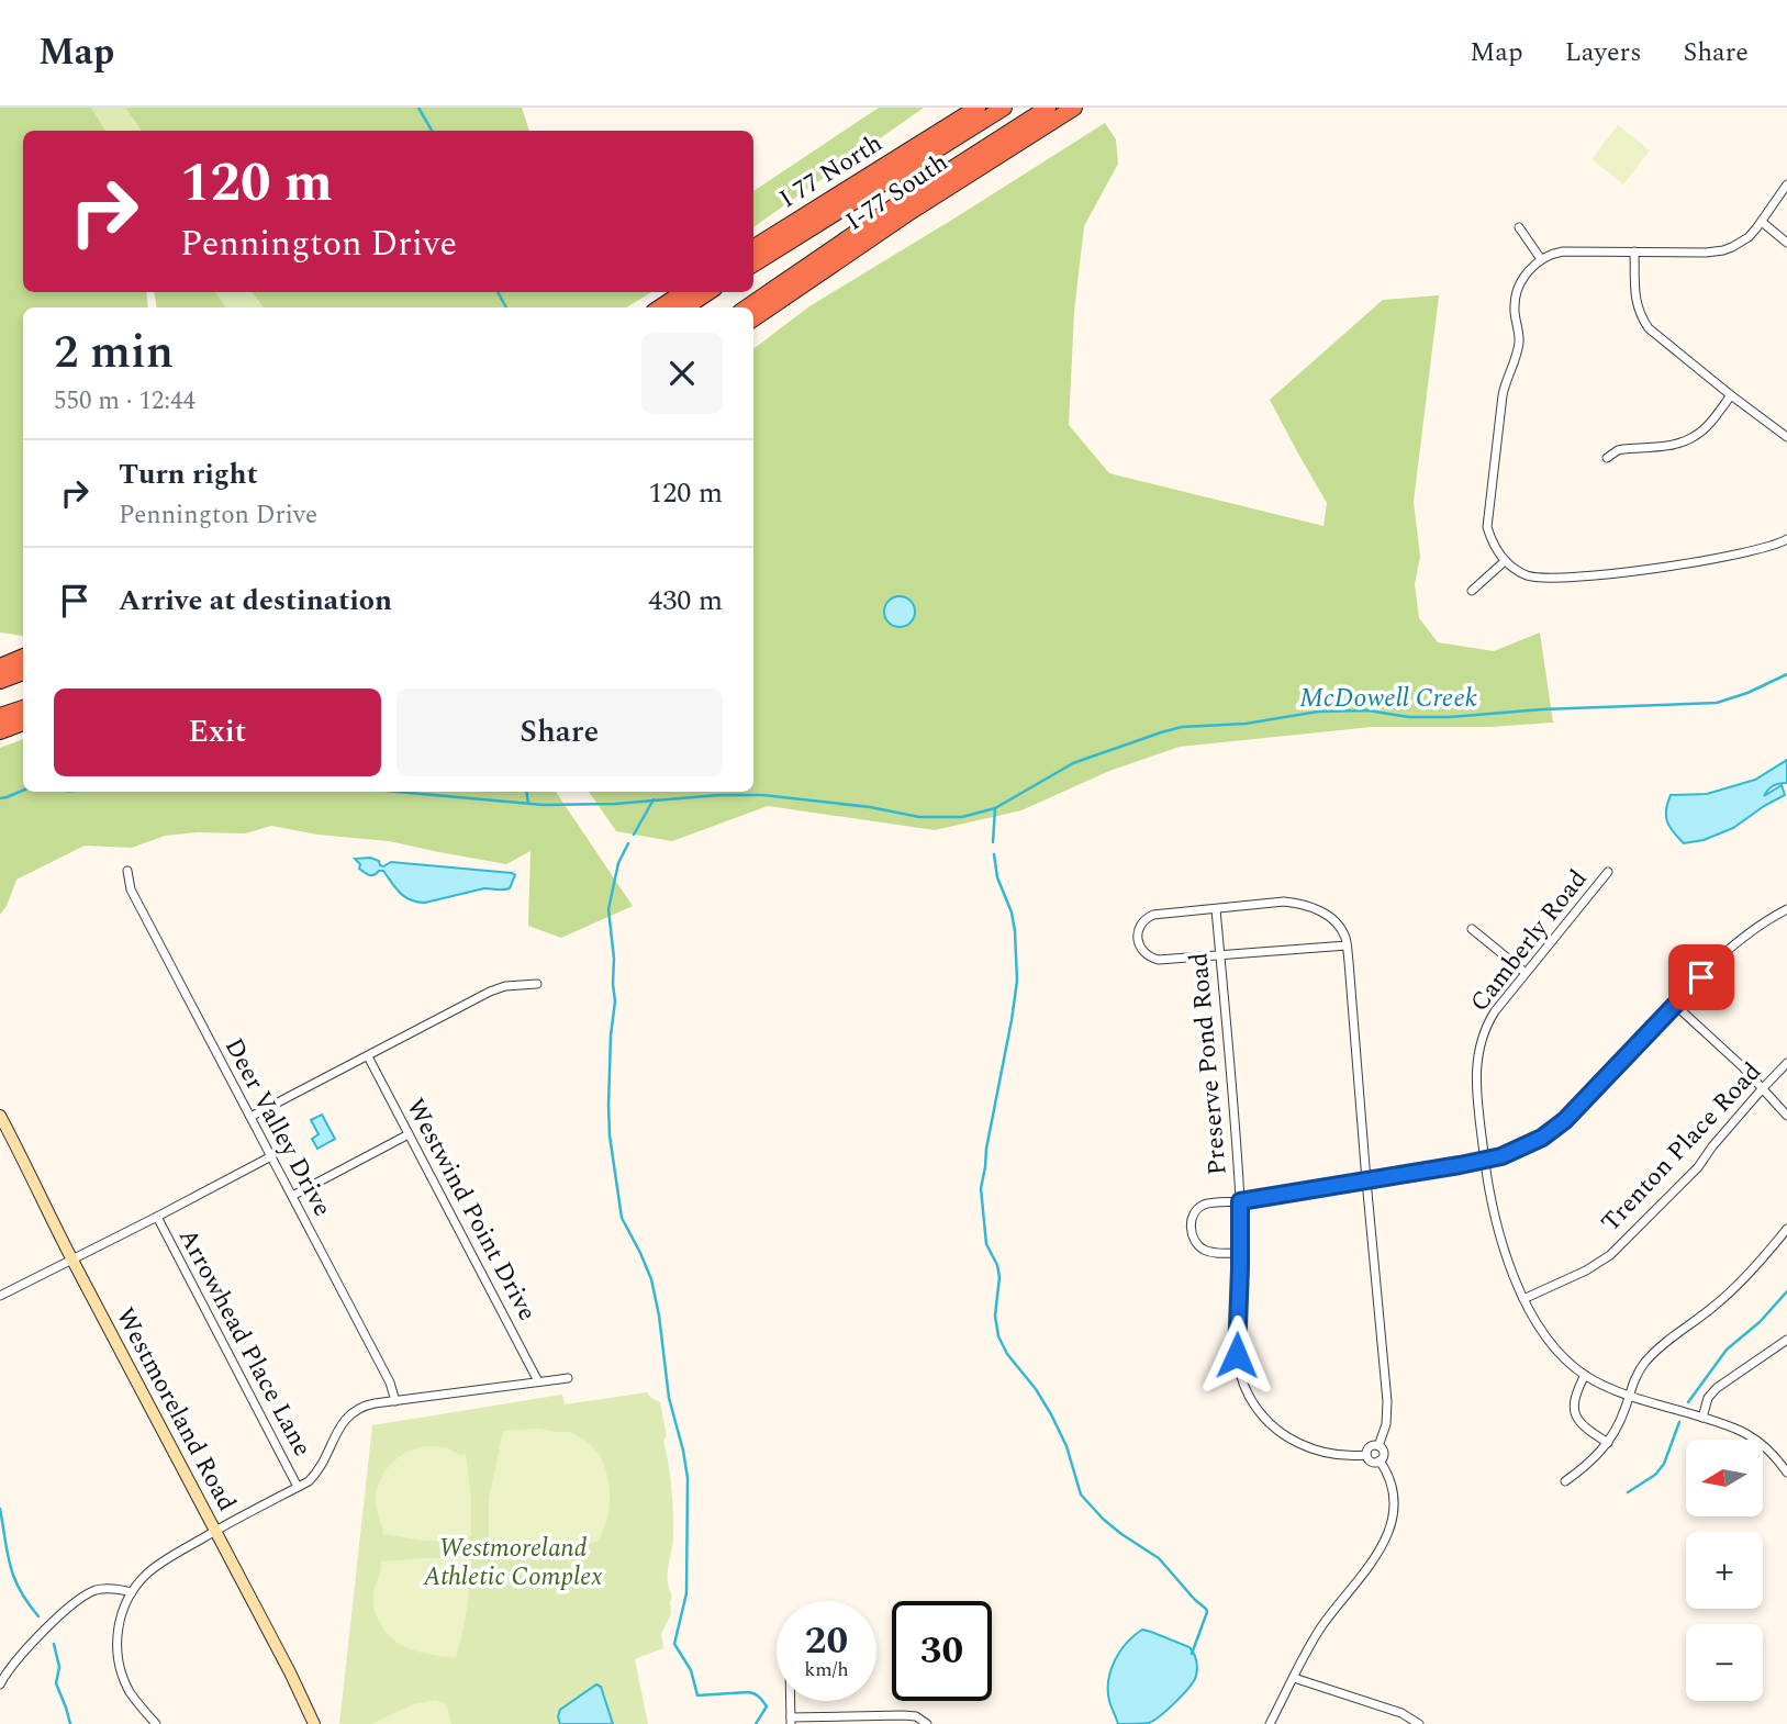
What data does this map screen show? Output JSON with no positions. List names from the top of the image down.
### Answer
{
  "streets": {
    "highway": ["I 77 North", "I-77 South"],
    "street": [
      "Camberly Road",
      "Preserve Pond Road",
      "Deer Valley Drive",
      "Trenton Place Road",
      "Westwind Point Drive",
      "Arrowhead Place Lane",
      "Westmoreland Road"
    ]
  },
  "crossings": [
    ["Camberly Road", "Trenton Place Road"]
  ],
  "water": ["McDowell Creek"],
  "parks": ["Westmoreland Athletic Complex"],
  "north": "left",
  "page": {
    "header": "Map",
    "nav": ["Map", "Layers", "Share"],
    "turn": ["120 m", "Pennington Drive"],
    "heading": ["2 min", "550 m · 12:44"],
    "list": [
      {
        "name": "Turn right",
        "note": "Pennington Drive",
        "value": "120 m"
      },
      {
        "name": "Arrive at destination",
        "value": "430 m"
      }
    ],
    "buttons": ["Exit", "Share"],
    "map_buttons": ["+", "−"],
    "speed": "20 km/h",
    "limit": "30"
  }
}
